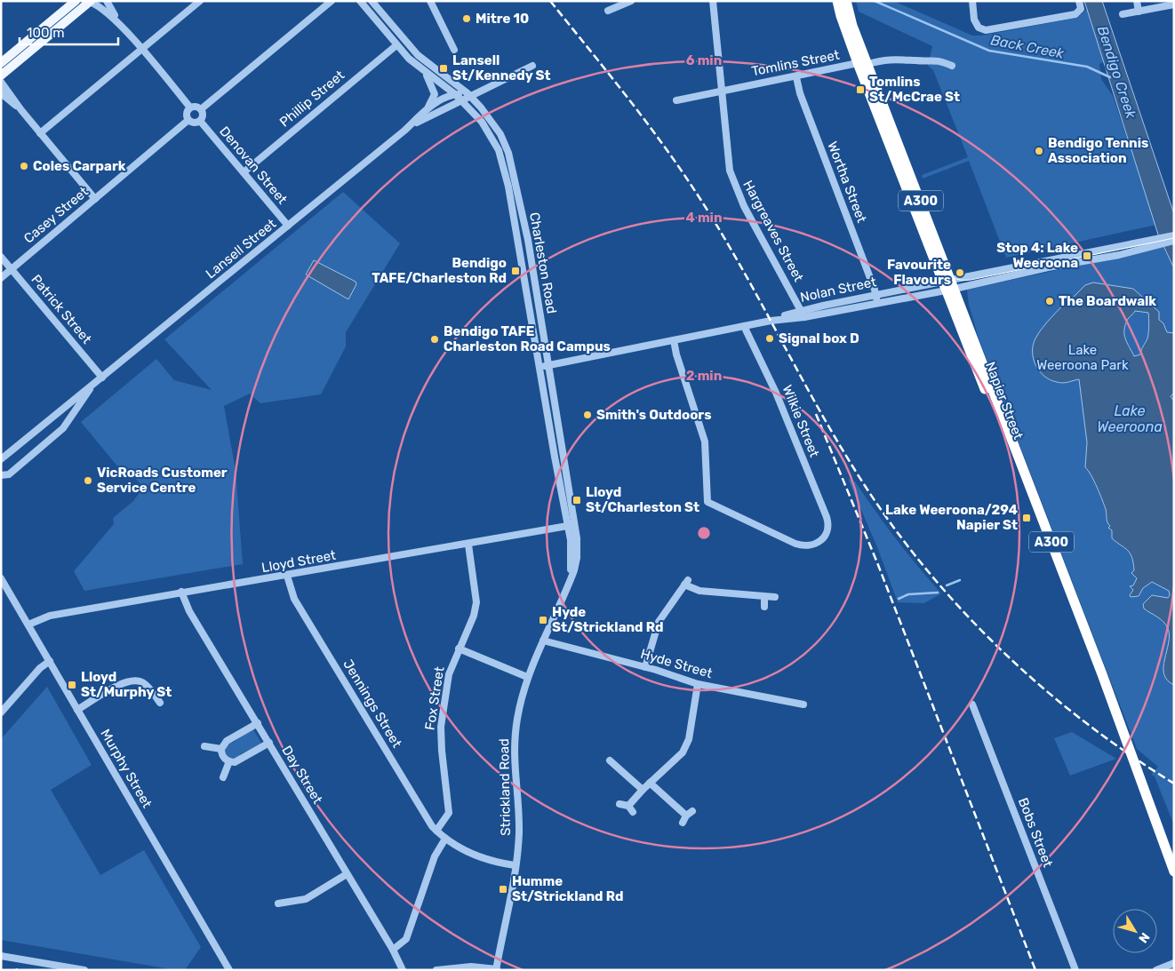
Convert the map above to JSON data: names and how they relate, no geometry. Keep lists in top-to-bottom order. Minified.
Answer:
{"streets":{"highway":["A300","Napier Street"],"street":["Tomlins Street","Phillip Street","Denovan Street","Wortha Street","Casey Street","Hargreaves Street","Lansell Street","Charleston Road","Nolan Street","Patrick Street","Wilkie Street","Lloyd Street","Hyde Street","Fox Street","Jennings Street","Murphy Street","Day Street","Strickland Road","Bobs Street"]},"crossings":[["Tomlins Street","Wortha Street"],["Tomlins Street","A300"],["Tomlins Street","Hargreaves Street"],["Tomlins Street","Napier Street"],["Phillip Street","Denovan Street"],["Denovan Street","Casey Street"],["Denovan Street","Lansell Street"],["Wortha Street","Nolan Street"],["A300","Napier Street"],["Casey Street","Patrick Street"],["Hargreaves Street","Nolan Street"],["Lansell Street","Charleston Road"],["Lansell Street","Patrick Street"],["Charleston Road","Nolan Street"],["Charleston Road","Lloyd Street"],["Charleston Road","Strickland Road"],["Nolan Street","Napier Street"],["Nolan Street","Wilkie Street"],["Lloyd Street","Fox Street"],["Lloyd Street","Jennings Street"],["Lloyd Street","Murphy Street"],["Lloyd Street","Day Street"],["Lloyd Street","Strickland Road"],["Hyde Street","Strickland Road"],["Fox Street","Jennings Street"],["Jennings Street","Strickland Road"]],"water":["Back Creek","Bendigo Creek","Lake Weeroona"],"parks":["Lake Weeroona Park"],"places":{"other":["Mitre 10","Bendigo Tennis Association","Coles Carpark","Favourite Flavours","The Boardwalk","Signal box D","Bendigo TAFE Charleston Road Campus","Smith's Outdoors","VicRoads Customer Service Centre"],"transit":["Lansell St/Kennedy St","Tomlins St/McCrae St","Stop 4: Lake Weeroona","Bendigo TAFE/Charleston Rd","Lloyd St/Charleston St","Lake Weeroona/294 Napier St","Hyde St/Strickland Rd","Lloyd St/Murphy St","Humme St/Strickland Rd"]},"scale_bar":"100 m","north":"bottom right","rings":["6 min","4 min","2 min"]}
